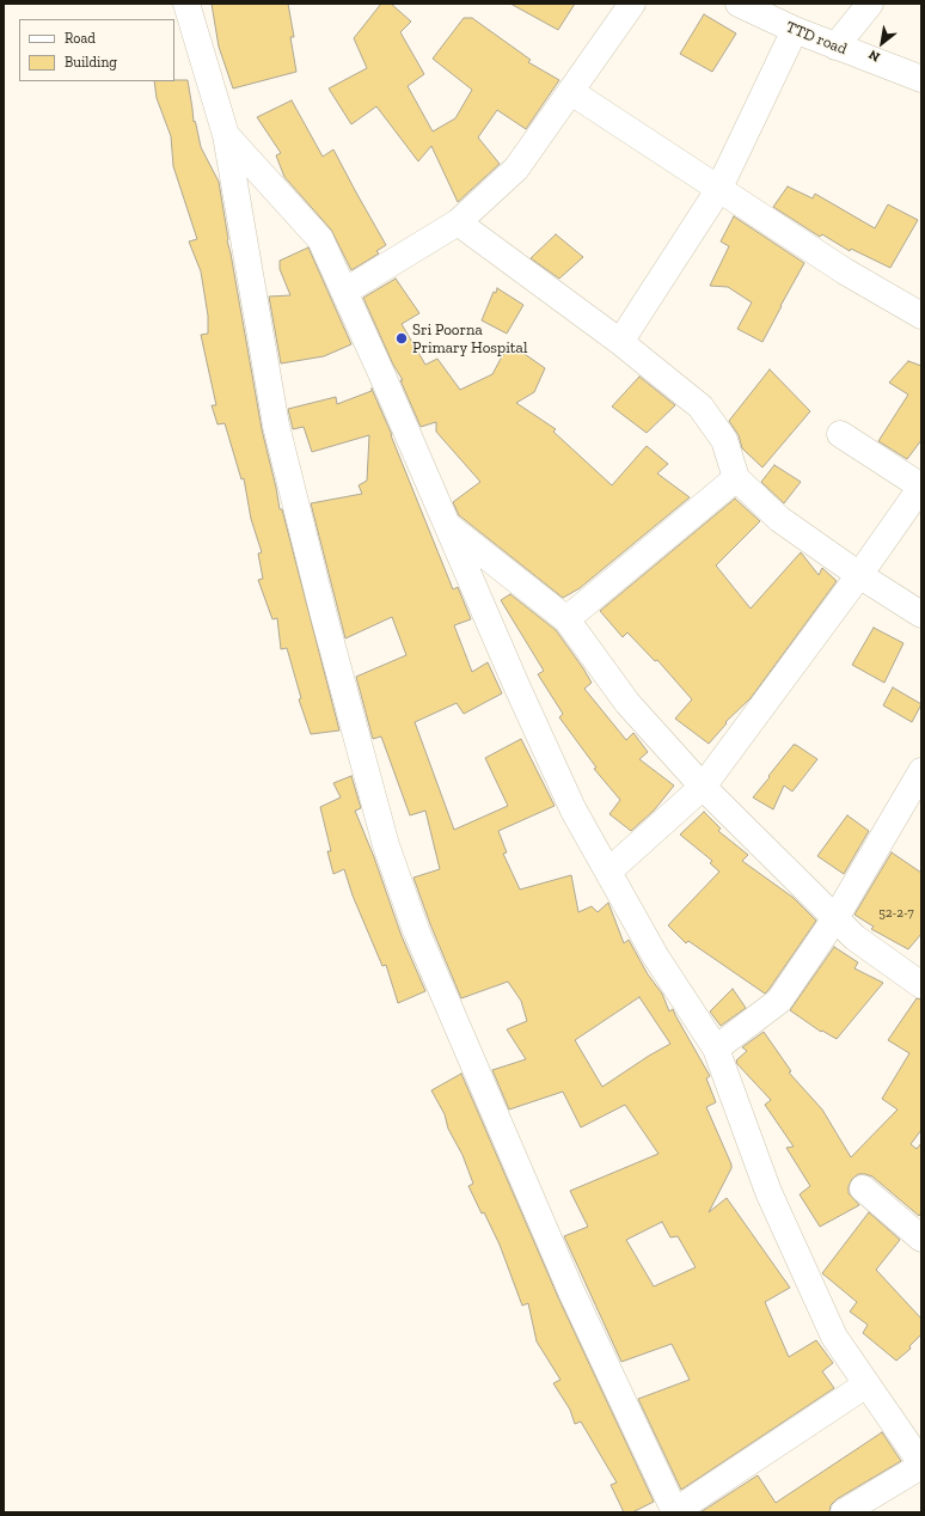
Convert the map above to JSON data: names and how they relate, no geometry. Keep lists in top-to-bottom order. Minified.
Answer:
{"streets":{"street":["TTD road"]},"places":["Sri Poorna Primary Hospital"],"house_numbers":["52-2-7"],"legend":["Road","Building"],"north":"bottom left"}
